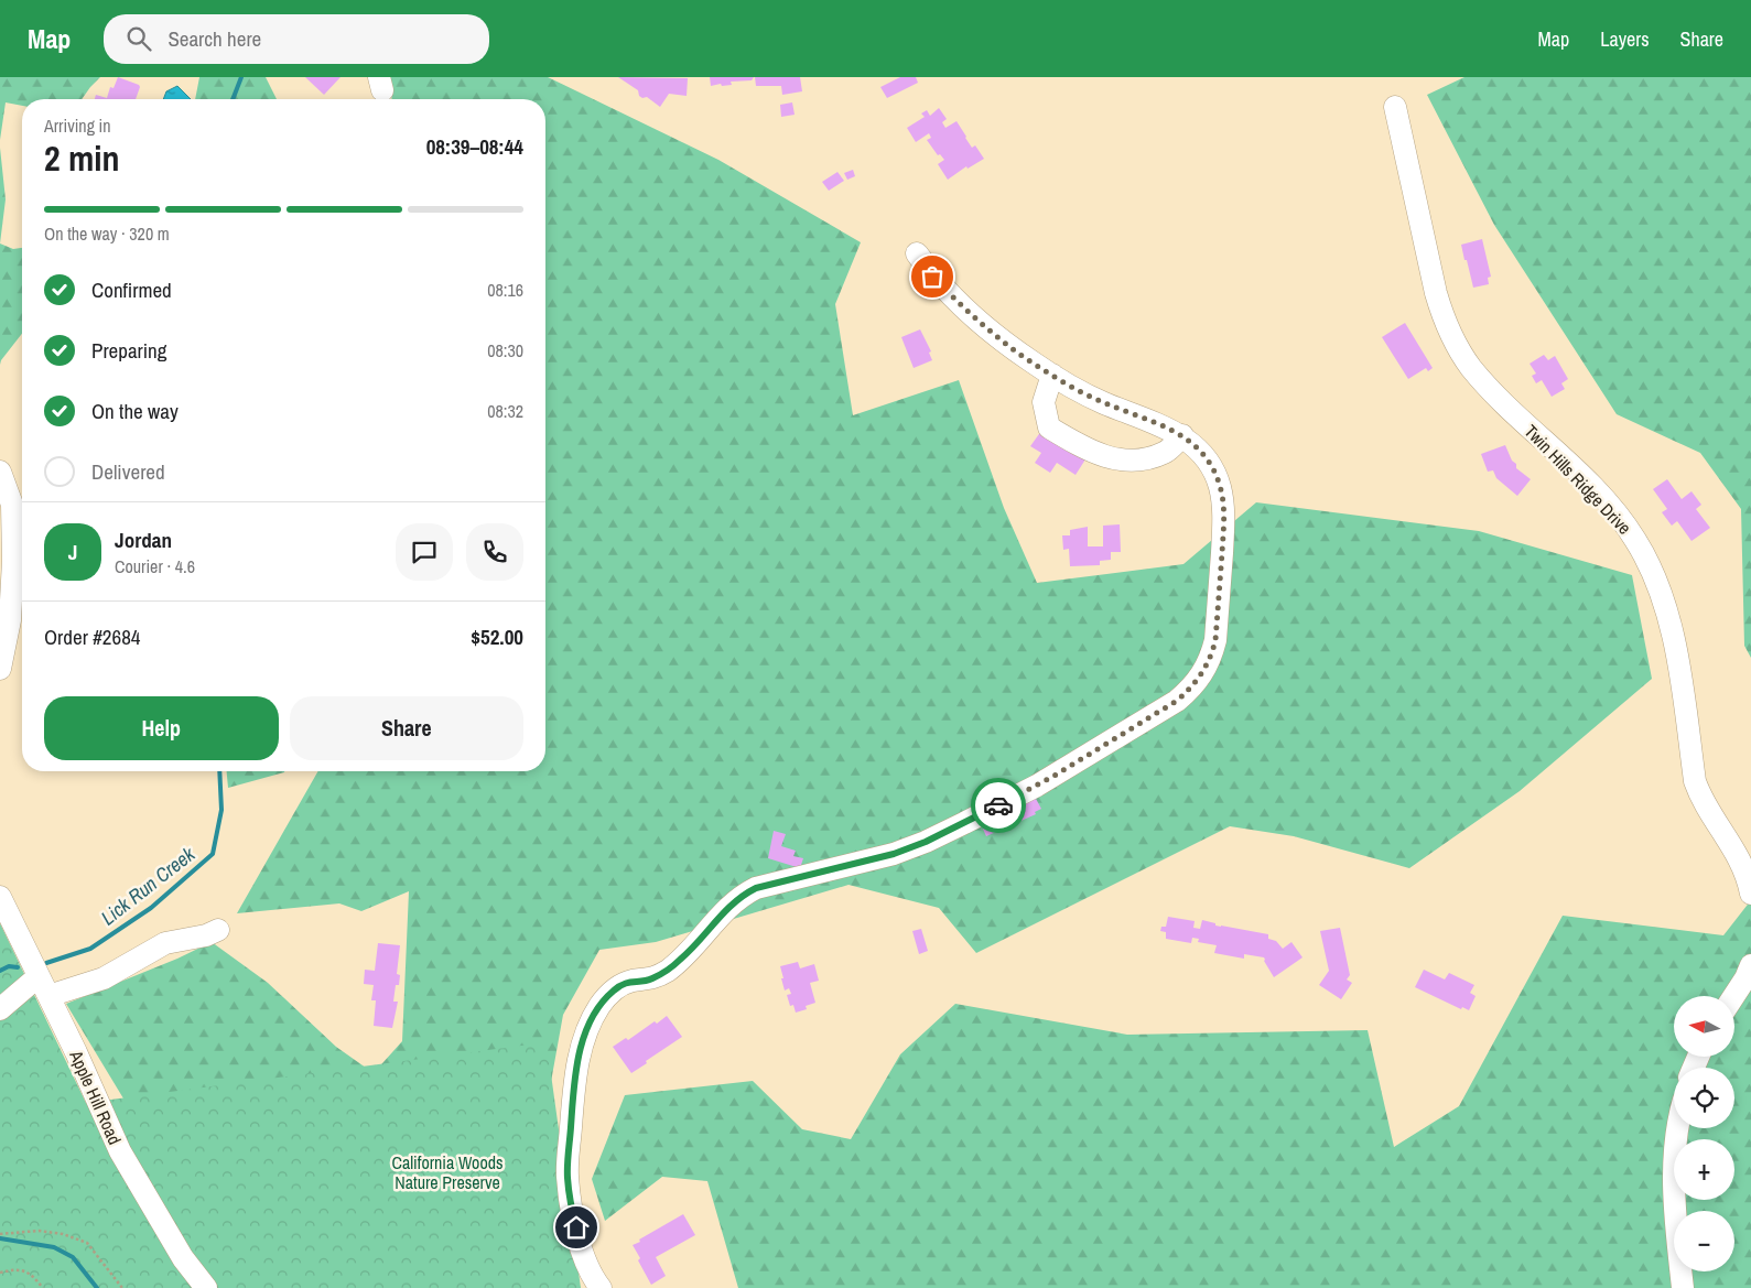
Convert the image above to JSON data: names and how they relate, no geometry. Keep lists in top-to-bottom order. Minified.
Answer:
{"streets":{"street":["Twin Hills Ridge Drive","Apple Hill Road"]},"water":["Lick Run Creek"],"parks":["California Woods Nature Preserve"],"north":"left","page":{"header":"Map","search":"Search here","nav":["Map","Layers","Share"],"heading":["2 min","Arriving in","08:39–08:44"],"panel":["Jordan","Courier · 4.6","Order #2684","$52.00"],"bar":"On the way · 320 m","list":[["Confirmed","08:16"],["Preparing","08:30"],["On the way","08:32"],"Delivered"],"round":"J","buttons":["Help","Share"],"map_buttons":["+","−"]}}
